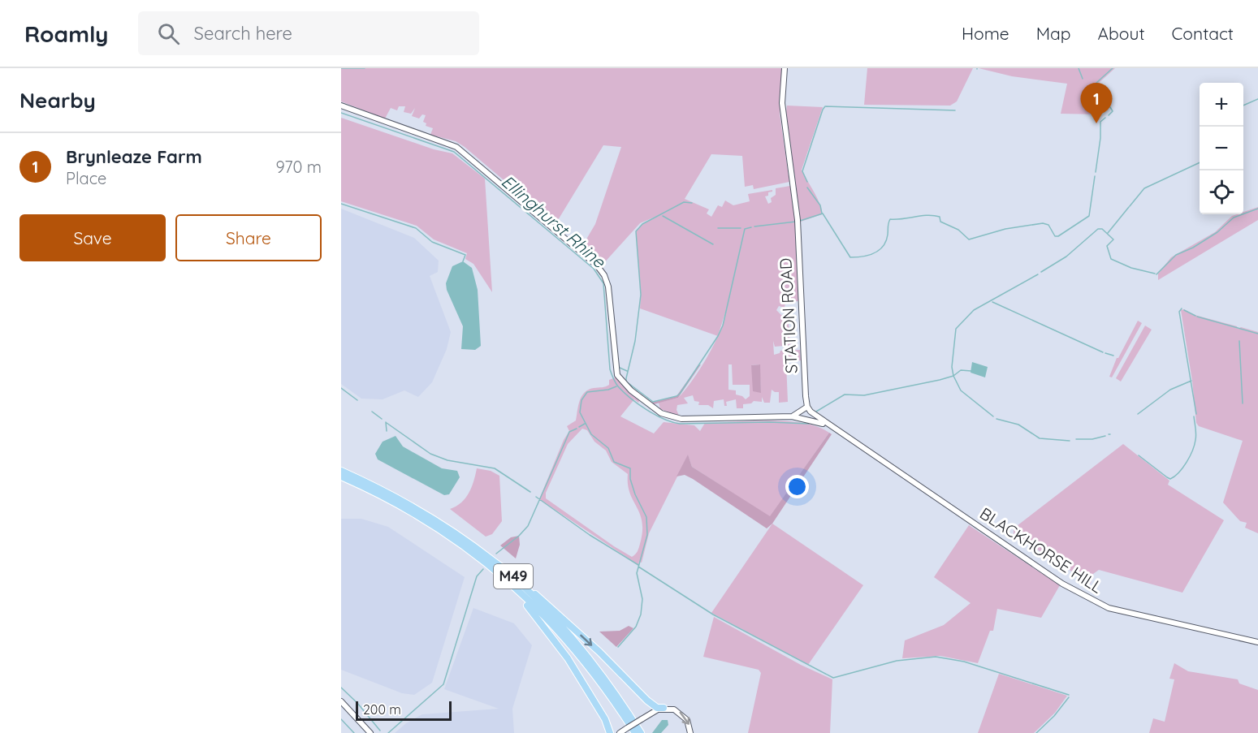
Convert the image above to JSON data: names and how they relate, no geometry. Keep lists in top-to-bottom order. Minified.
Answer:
{"streets":{"highway":["M49"],"main road":["STATION ROAD","BLACKHORSE HILL"]},"water":["Ellinghurst Rhine"],"scale_bar":"200 m","page":{"header":"Roamly","search":"Search here","nav":["Home","Map","About","Contact"],"heading":"Nearby","map_buttons":["+","−"],"pins":"1","list":[{"mark":"1","name":"Brynleaze Farm","note":"Place","value":"970 m"}],"buttons":["Save","Share"],"scale":"200 m"}}
